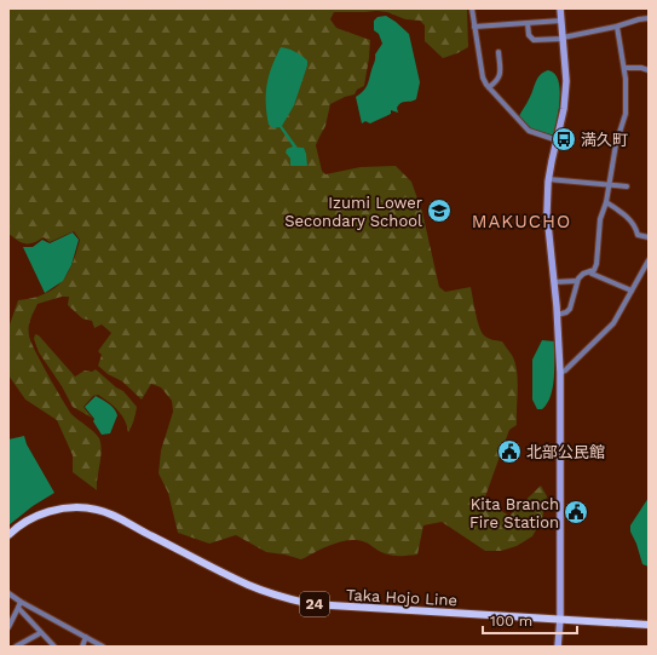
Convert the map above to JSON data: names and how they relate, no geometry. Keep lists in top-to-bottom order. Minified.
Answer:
{"streets":{"main road":["Taka Hojo Line","24"]},"districts":["MAKUCHO"],"places":{"bus stop":["満久町"],"school or university":["Izumi Lower Secondary School"],"public building":["北部公民館","Kita Branch Fire Station"]},"scale_bar":"100 m"}
